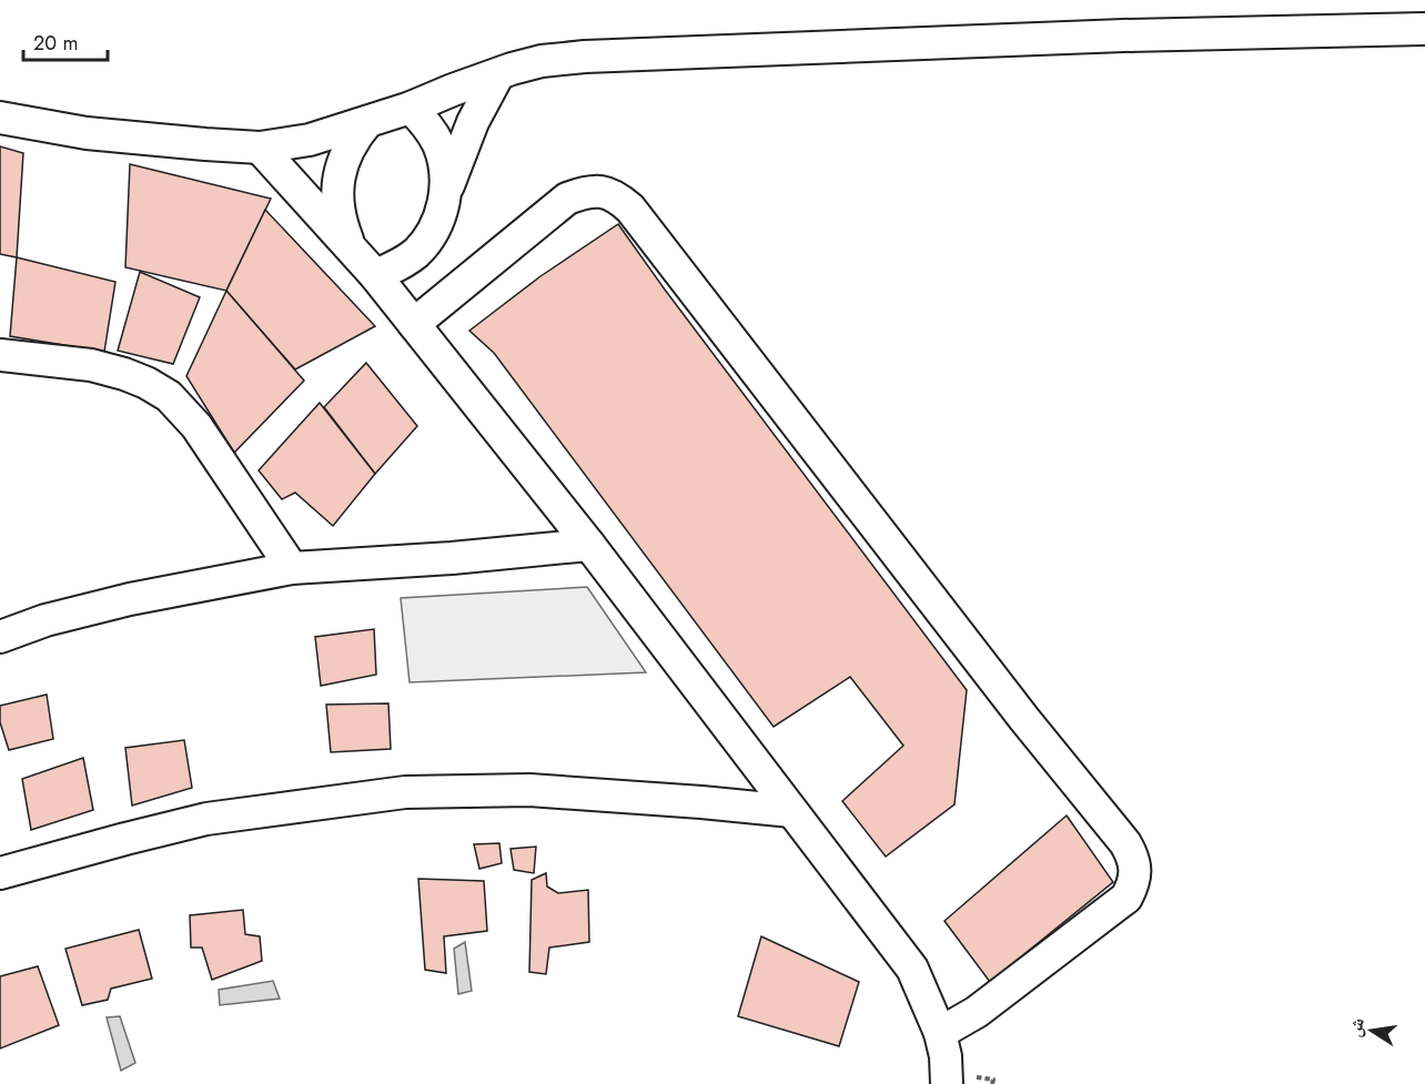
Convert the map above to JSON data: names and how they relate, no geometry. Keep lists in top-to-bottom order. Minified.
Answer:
{"scale_bar":"20 m","north":"left"}
